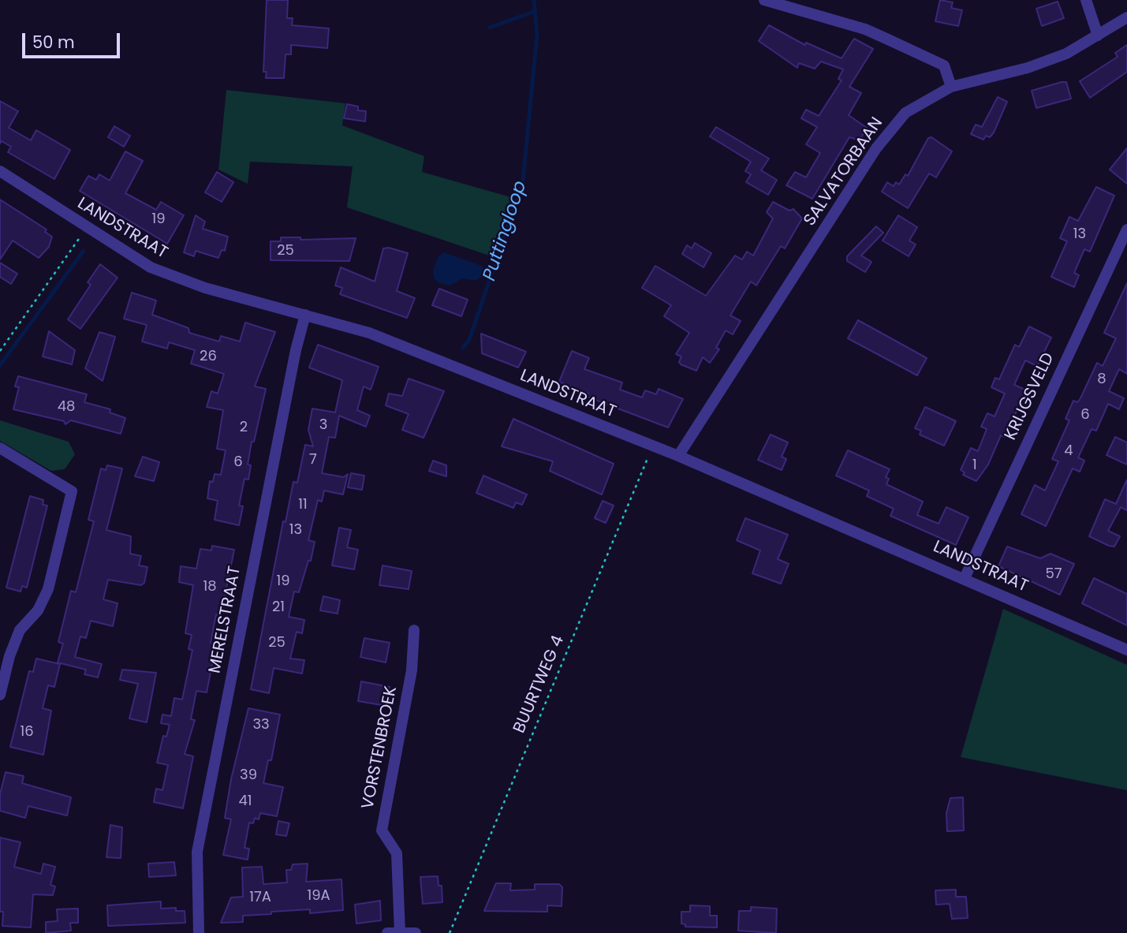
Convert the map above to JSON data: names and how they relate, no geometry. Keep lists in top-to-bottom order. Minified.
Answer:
{"streets":{"street":["SALVATORBAAN","LANDSTRAAT","KRIJGSVELD","MERELSTRAAT","VORSTENBROEK"],"path":["BUURTWEG 4"]},"crossings":[["SALVATORBAAN","LANDSTRAAT"],["LANDSTRAAT","KRIJGSVELD"],["LANDSTRAAT","MERELSTRAAT"],["LANDSTRAAT","BUURTWEG 4"]],"water":["Puttingloop"],"house_numbers":["19","13","25","26","8","48","6","3","2","4","7","6","1","11","13","57","19","18","21","25","33","16","39","41","19A","17A"],"scale_bar":"50 m"}
